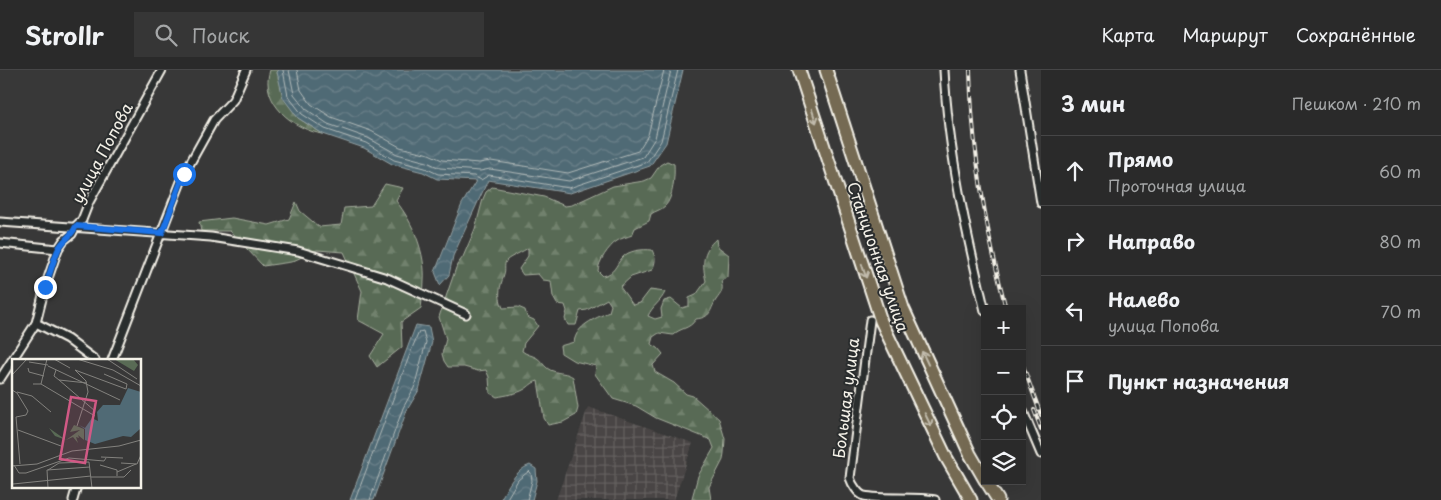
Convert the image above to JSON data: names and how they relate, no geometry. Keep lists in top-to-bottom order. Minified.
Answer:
{"streets":{"main road":["Станционная улица"],"street":["улица Попова","Большая улица"]},"page":{"header":"Strollr","search":"Поиск","nav":["Карта","Маршрут","Сохранённые"],"heading":["3 мин","Пешком · 210 m"],"list":[["Прямо","Проточная улица","60 m"],["Направо","80 m"],["Налево","улица Попова","70 m"],"Пункт назначения"],"map_buttons":["+","−"]}}
